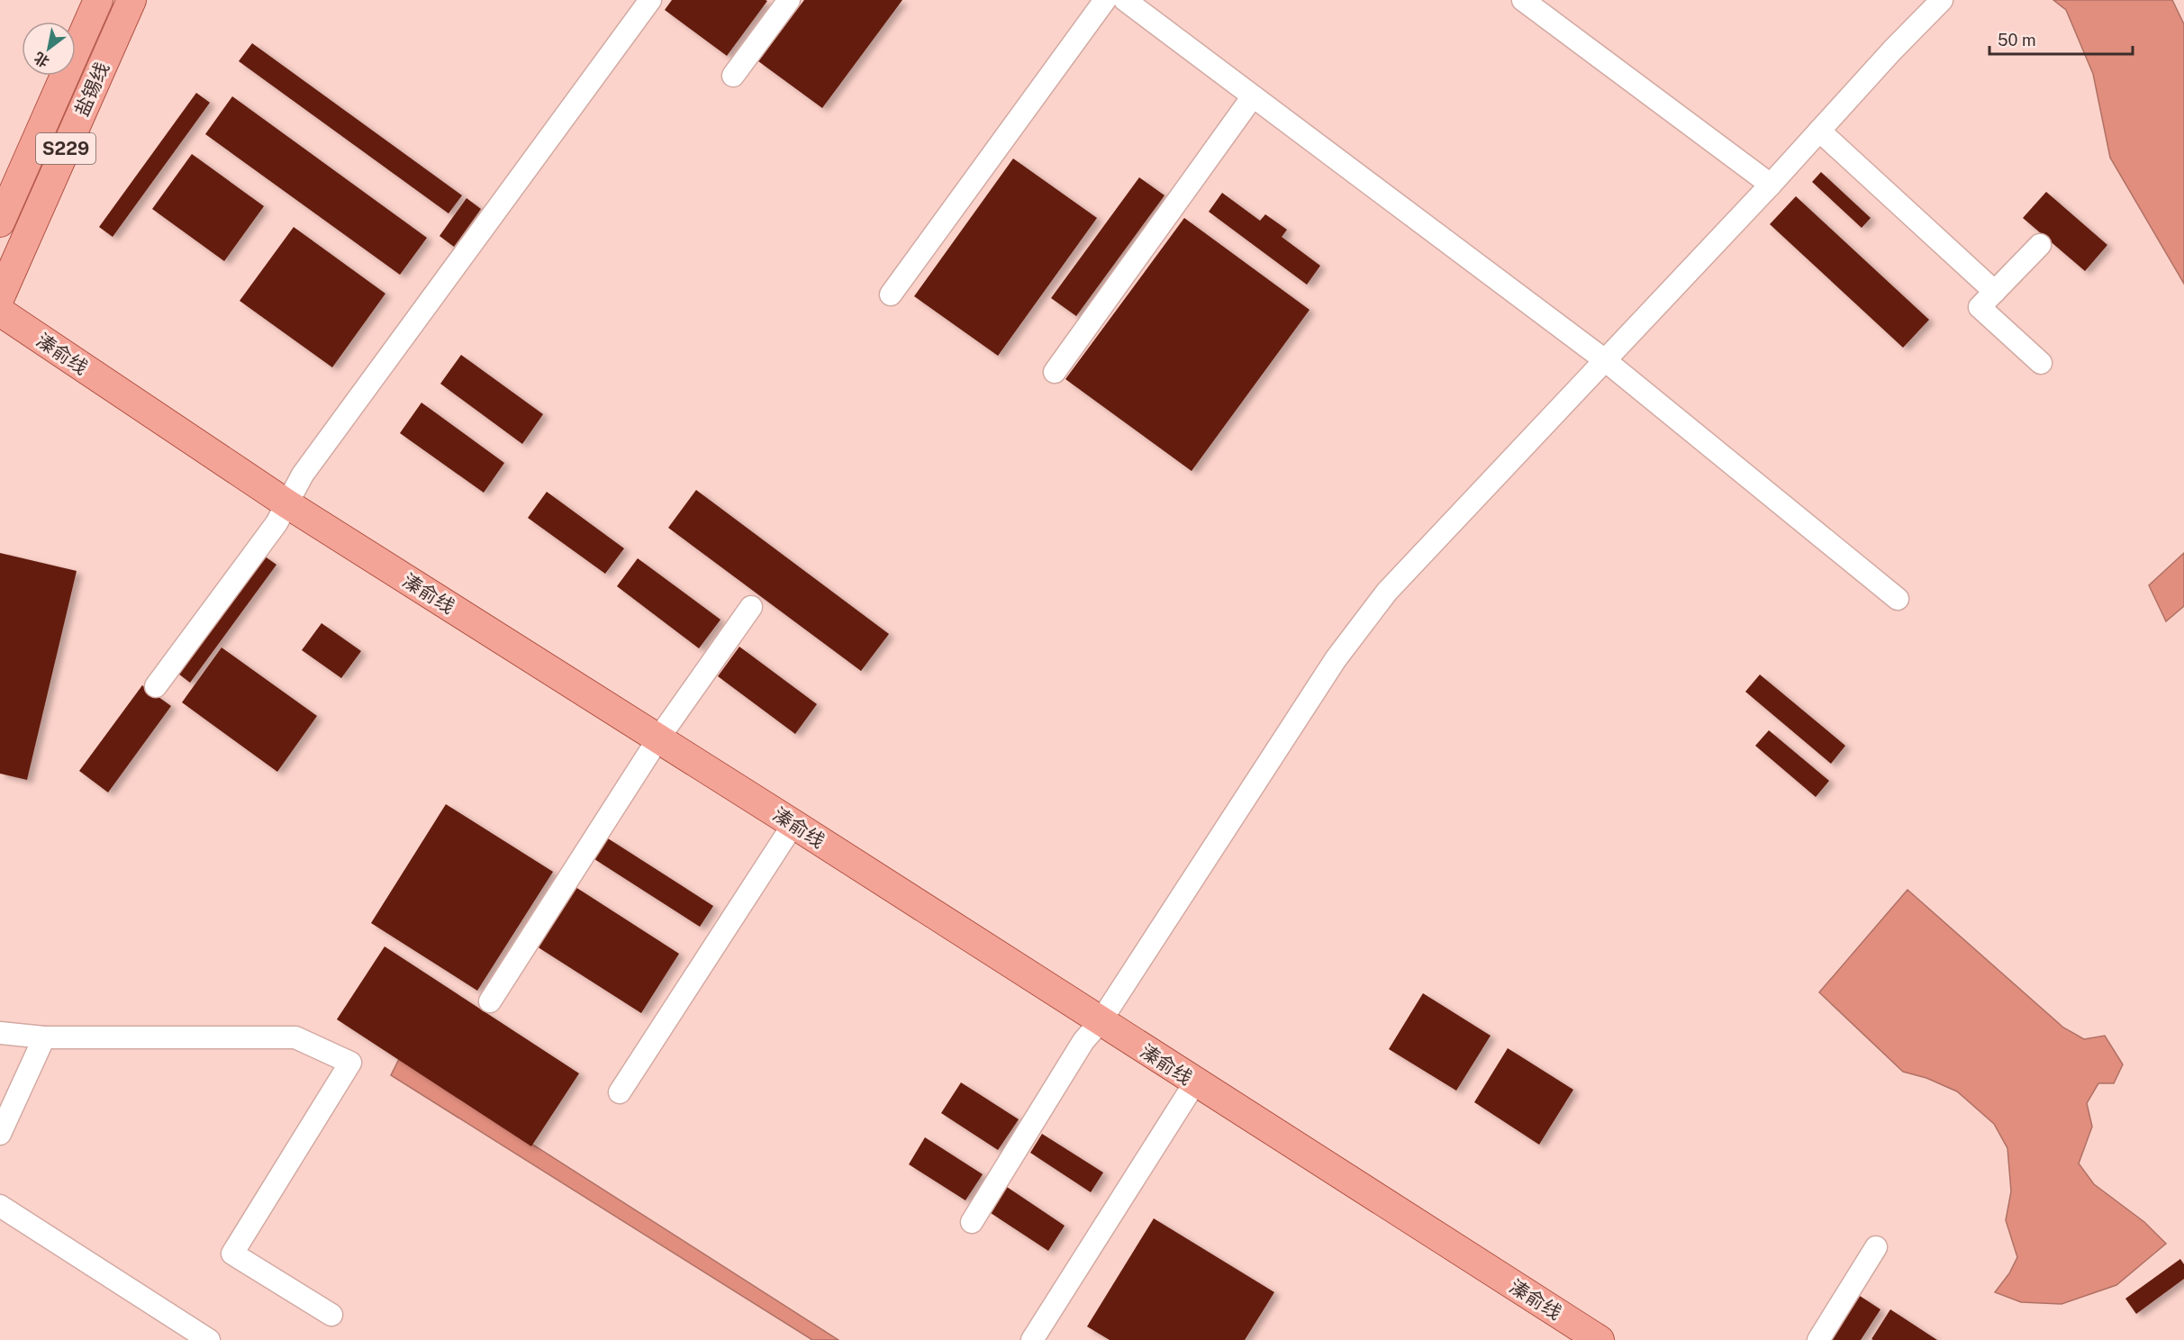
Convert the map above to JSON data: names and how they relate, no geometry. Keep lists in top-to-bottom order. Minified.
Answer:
{"streets":{"main road":["盐锡线","S229","溱俞线"]},"scale_bar":"50 m","north":"bottom left"}
